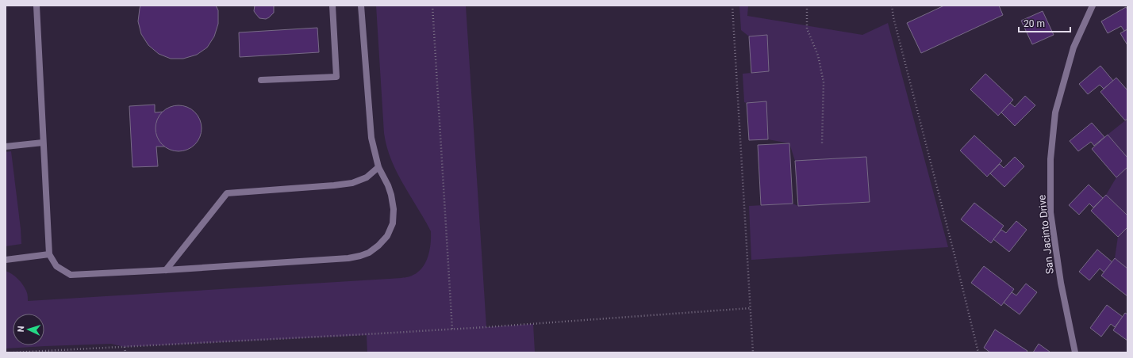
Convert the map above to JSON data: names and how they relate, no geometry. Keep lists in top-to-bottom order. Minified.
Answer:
{"streets":{"street":["San Jacinto Drive"]},"scale_bar":"20 m","north":"left"}
